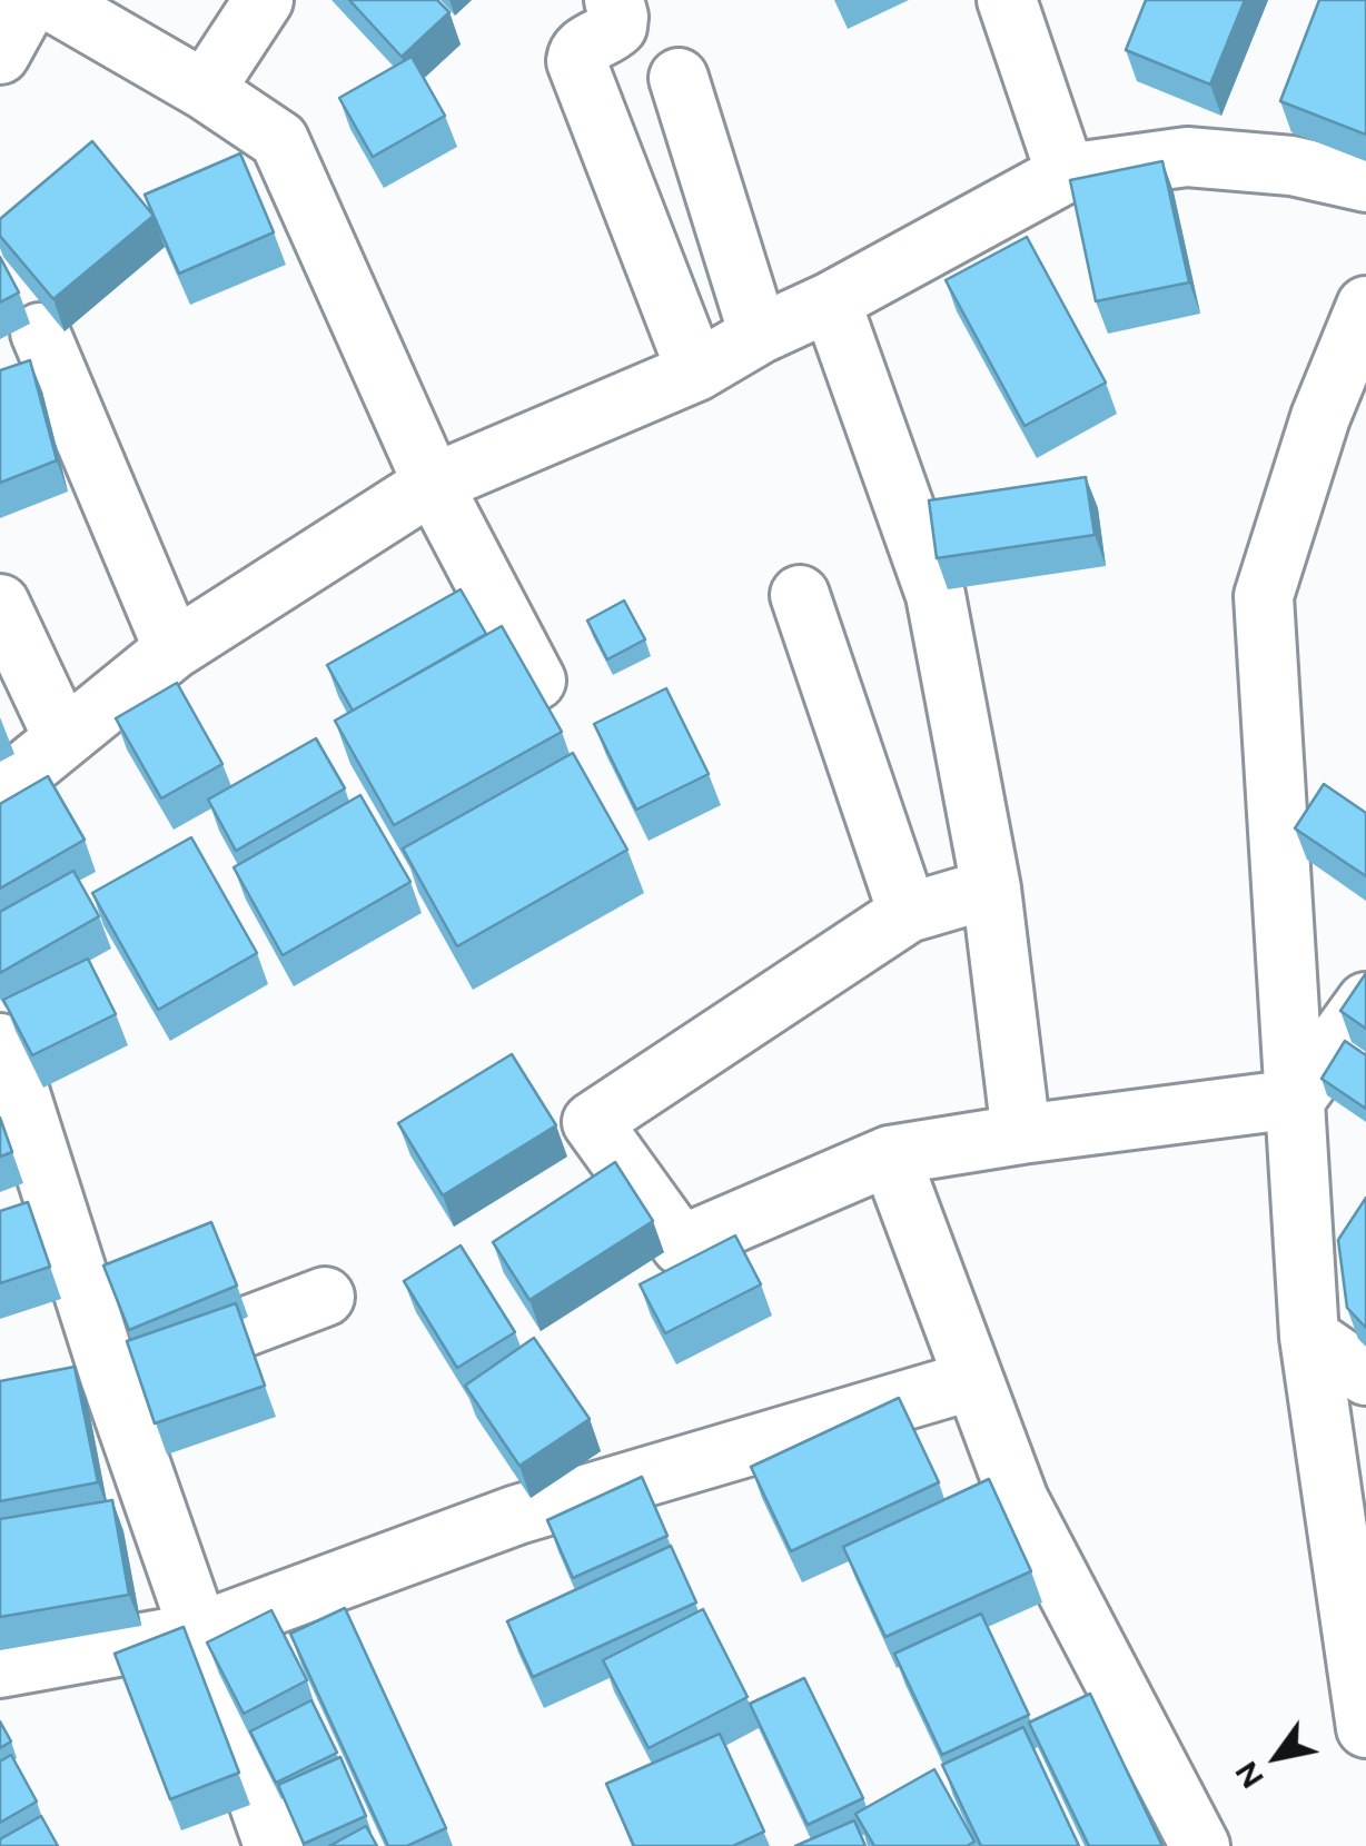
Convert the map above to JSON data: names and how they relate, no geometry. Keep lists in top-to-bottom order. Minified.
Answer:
{"north":"bottom left"}
